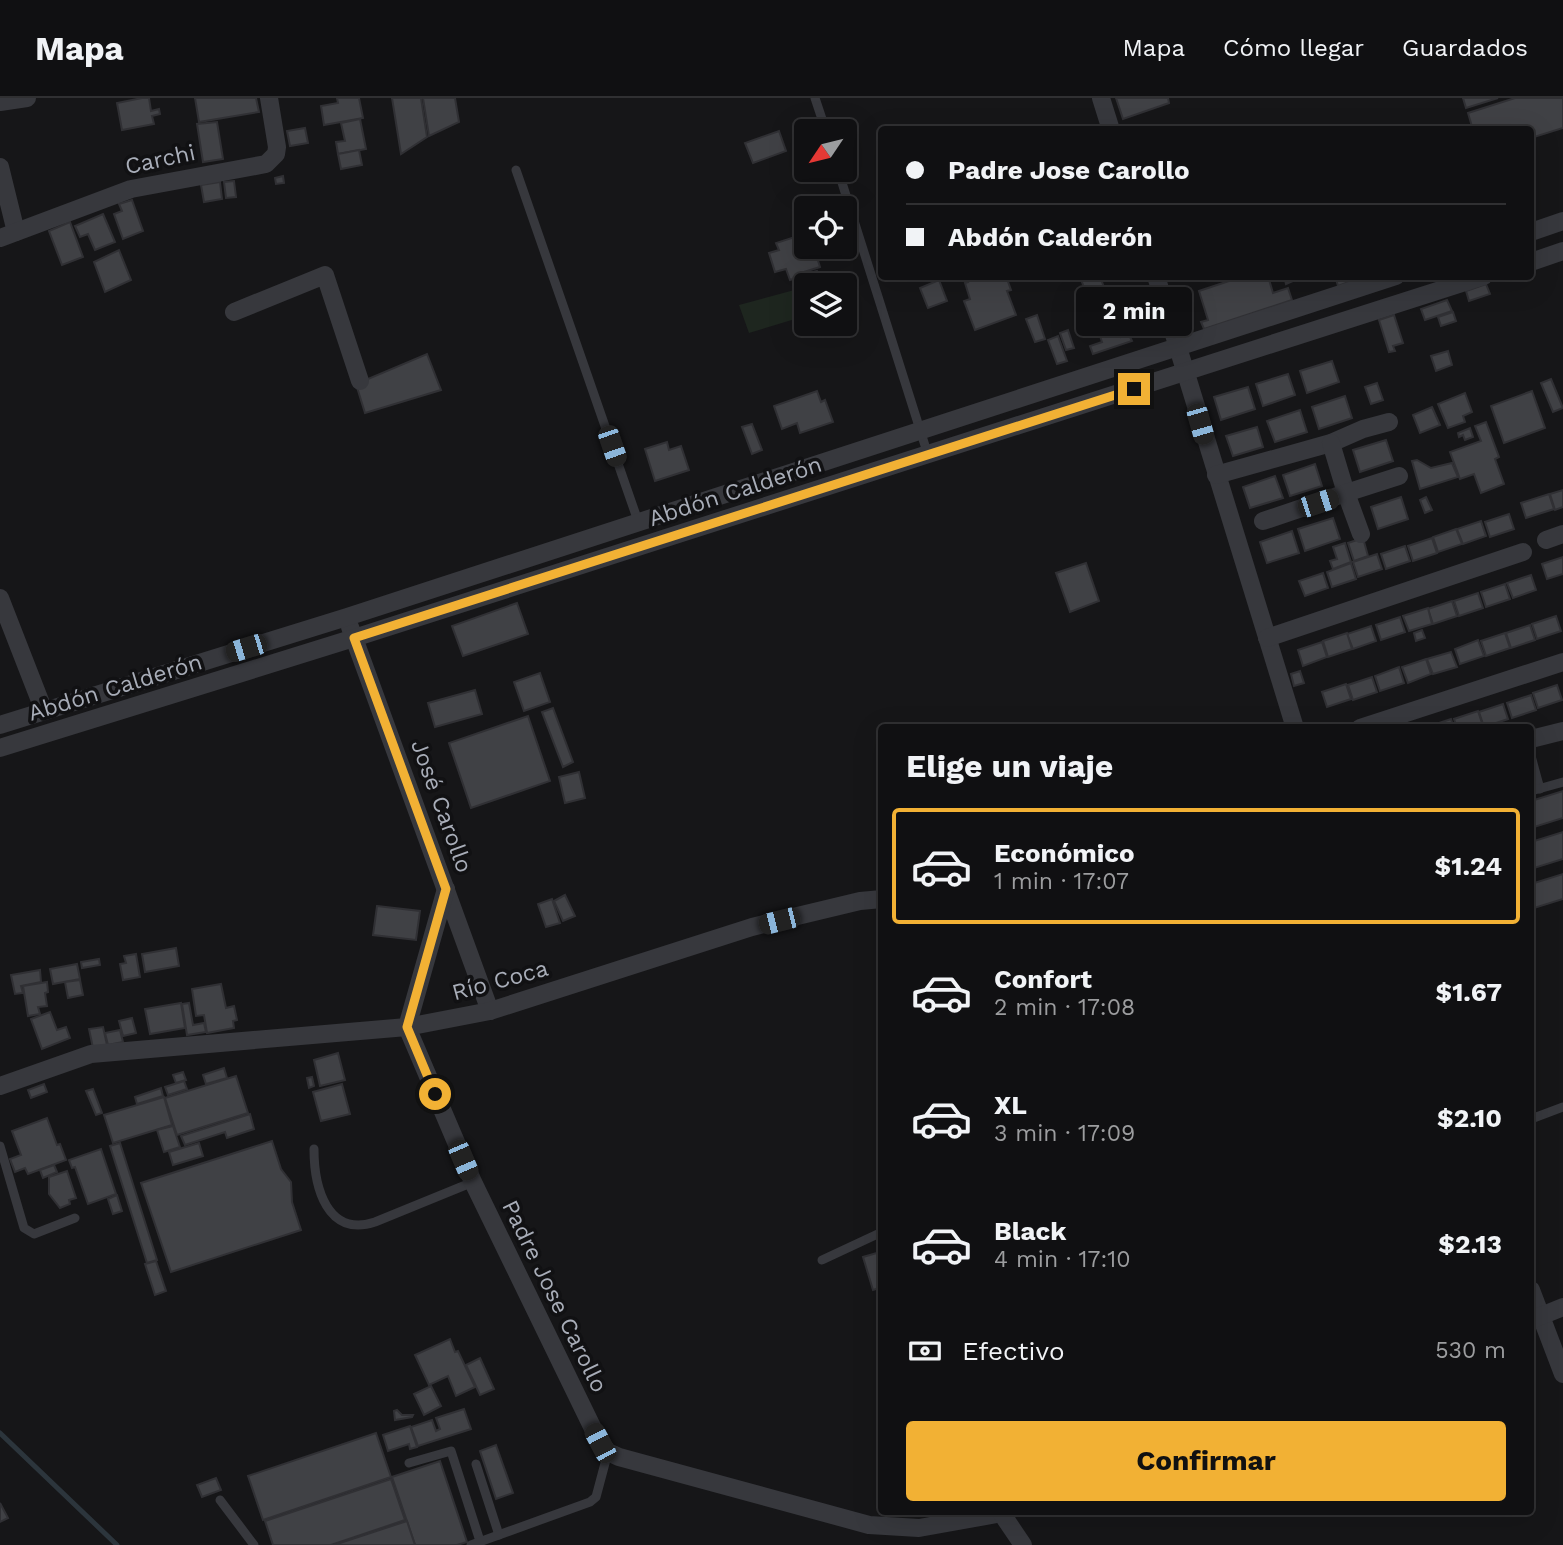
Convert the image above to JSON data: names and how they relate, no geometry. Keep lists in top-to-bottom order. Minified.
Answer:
{"streets":{"street":["Carchi","Abdón Calderón","José Carollo","Río Coca","Padre Jose Carollo"]},"crossings":[["Abdón Calderón","José Carollo"],["José Carollo","Río Coca"],["Río Coca","Padre Jose Carollo"]],"north":"bottom left","page":{"header":"Mapa","nav":["Mapa","Cómo llegar","Guardados"],"banner":["Padre Jose Carollo","Abdón Calderón"],"bubble":"2 min","heading":"Elige un viaje","list":[{"name":"Económico","note":"1 min · 17:07","value":"$1.24"},{"name":"Confort","note":"2 min · 17:08","value":"$1.67"},{"name":"XL","note":"3 min · 17:09","value":"$2.10"},{"name":"Black","note":"4 min · 17:10","value":"$2.13"}],"pay":["Efectivo","530 m"],"buttons":"Confirmar"}}
